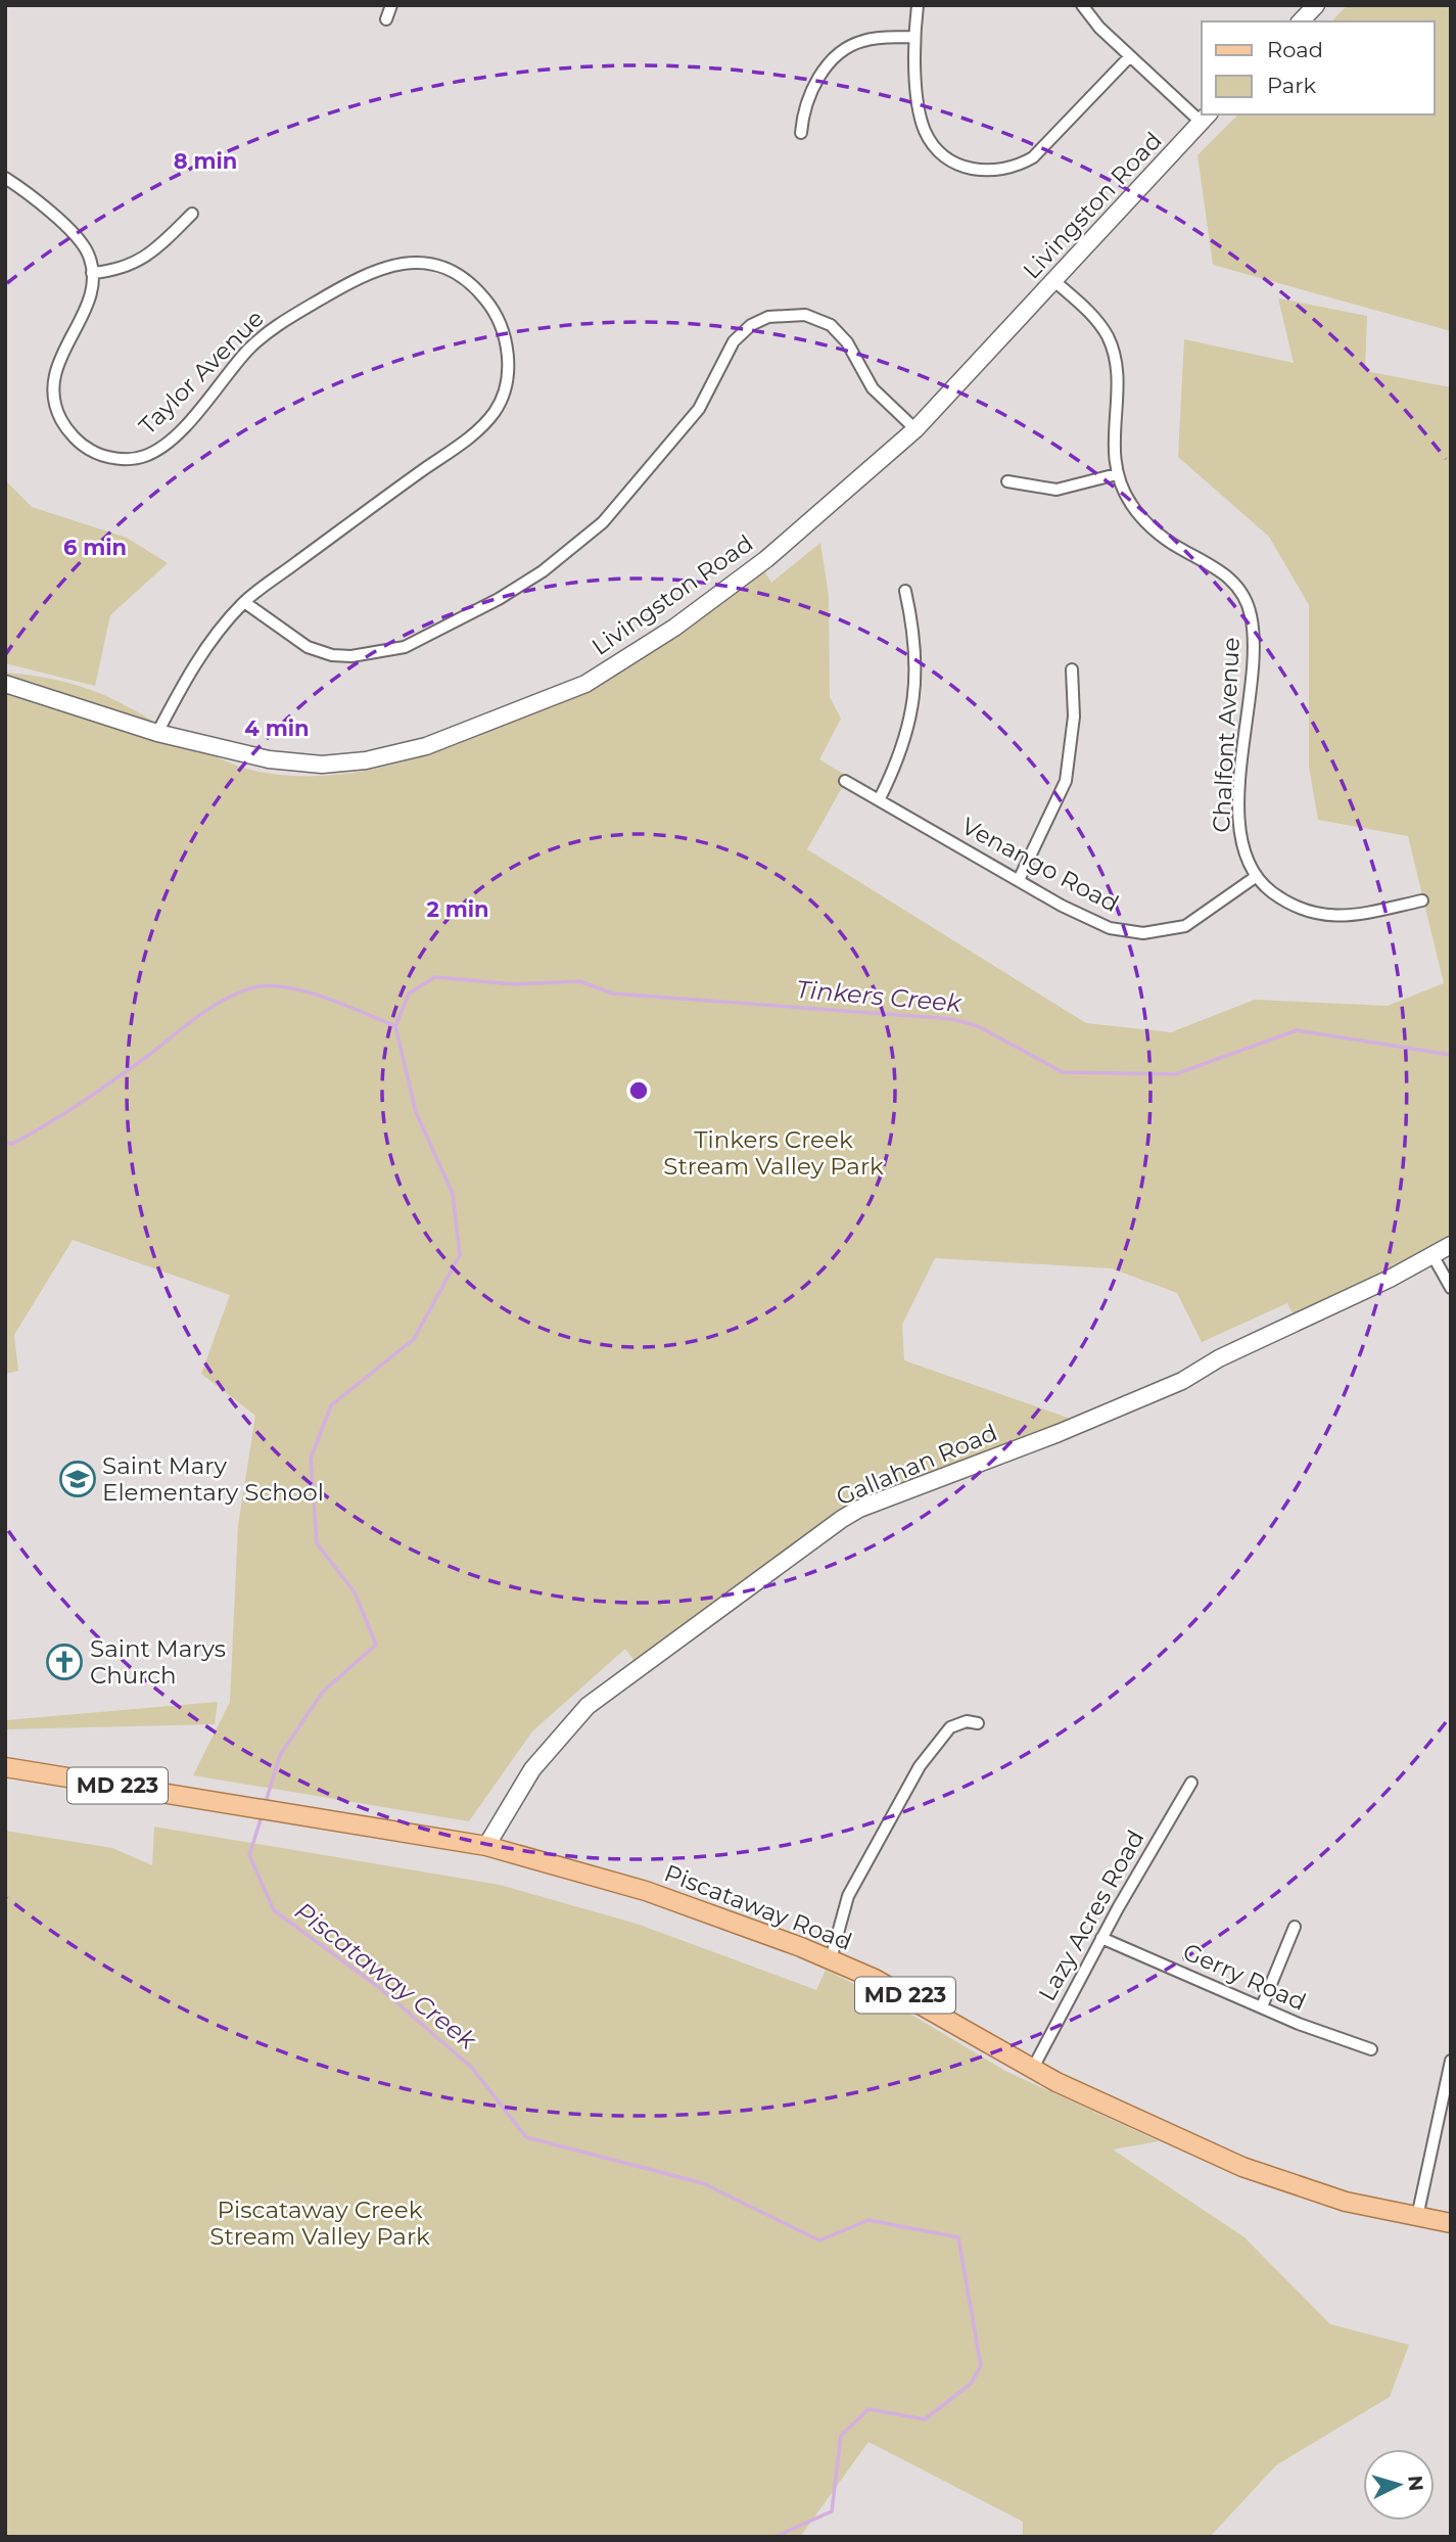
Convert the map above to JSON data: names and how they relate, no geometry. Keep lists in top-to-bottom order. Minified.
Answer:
{"streets":{"main road":["Livingston Road","Gallahan Road","MD 223","Piscataway Road"],"street":["Taylor Avenue","Chalfont Avenue","Venango Road","Lazy Acres Road","Gerry Road"]},"crossings":[["Livingston Road","Taylor Avenue"],["Livingston Road","Chalfont Avenue"],["Chalfont Avenue","Venango Road"],["Gallahan Road","Piscataway Road"],["Piscataway Road","Lazy Acres Road"],["Lazy Acres Road","Gerry Road"]],"water":["Tinkers Creek","Piscataway Creek"],"parks":["Tinkers Creek Stream Valley Park","Piscataway Creek Stream Valley Park"],"places":{"school or university":["Saint Mary Elementary School"],"church":["Saint Marys Church"]},"legend":["Road","Park"],"north":"right","rings":["8 min","6 min","4 min","2 min"]}
